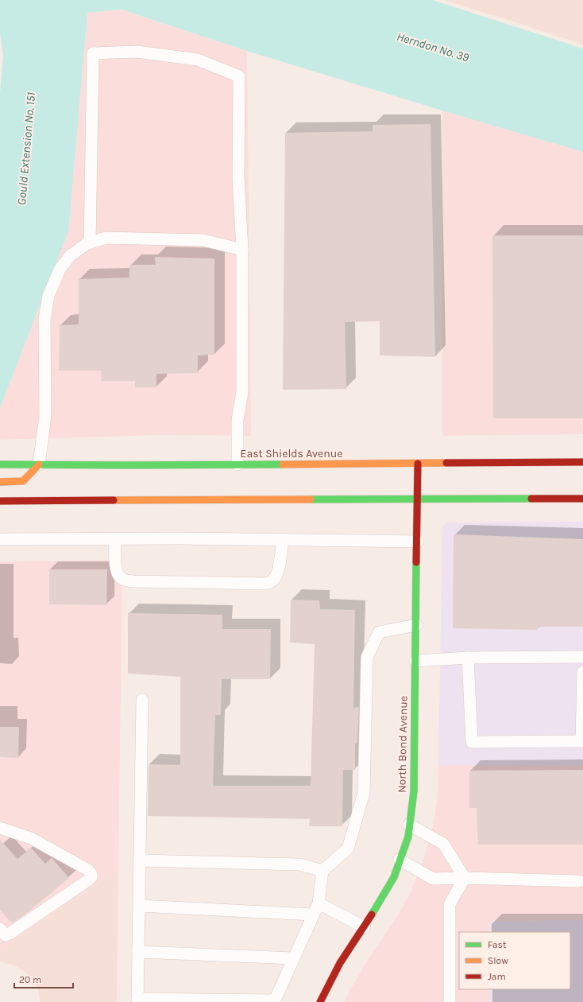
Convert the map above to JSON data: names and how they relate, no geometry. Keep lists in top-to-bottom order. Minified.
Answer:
{"streets":{"main road":["East Shields Avenue","North Bond Avenue"]},"crossings":[["East Shields Avenue","North Bond Avenue"]],"water":["Herndon No. 39","Gould Extension No. 151"],"legend":["Fast","Slow","Jam"],"scale_bar":"20 m"}
